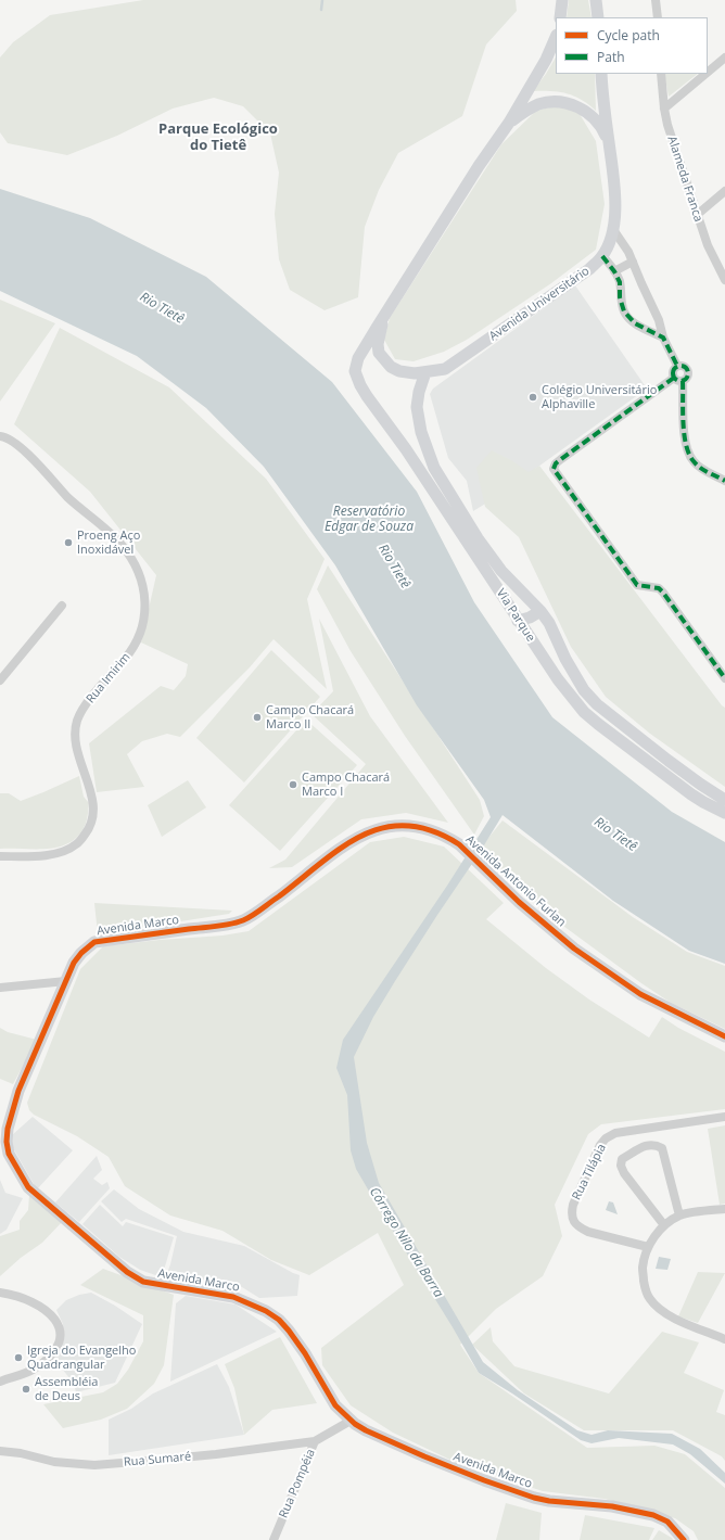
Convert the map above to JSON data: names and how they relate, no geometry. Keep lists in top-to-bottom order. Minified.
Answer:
{"streets":{"main road":["Avenida Universitário","Via Parque","Avenida Antonio Furlan","Avenida Marco"],"street":["Alameda Franca","Rua Imirim","Rua Tilápia","Rua Sumaré","Rua Pompéia"]},"crossings":[["Avenida Universitário","Via Parque"],["Avenida Antonio Furlan","Avenida Marco"],["Avenida Marco","Rua Pompéia"],["Rua Sumaré","Rua Pompéia"]],"districts":["Parque Ecológico do Tietê"],"water":["Rio Tietê","Reservatório Edgar de Souza","Córrego Nilo da Barra"],"places":["Colégio Universitário Alphaville","Proeng Aço Inoxidável","Campo Chacará Marco II","Campo Chacará Marco I","Igreja do Evangelho Quadrangular","Assembléia de Deus"],"legend":["Cycle path","Path"]}
